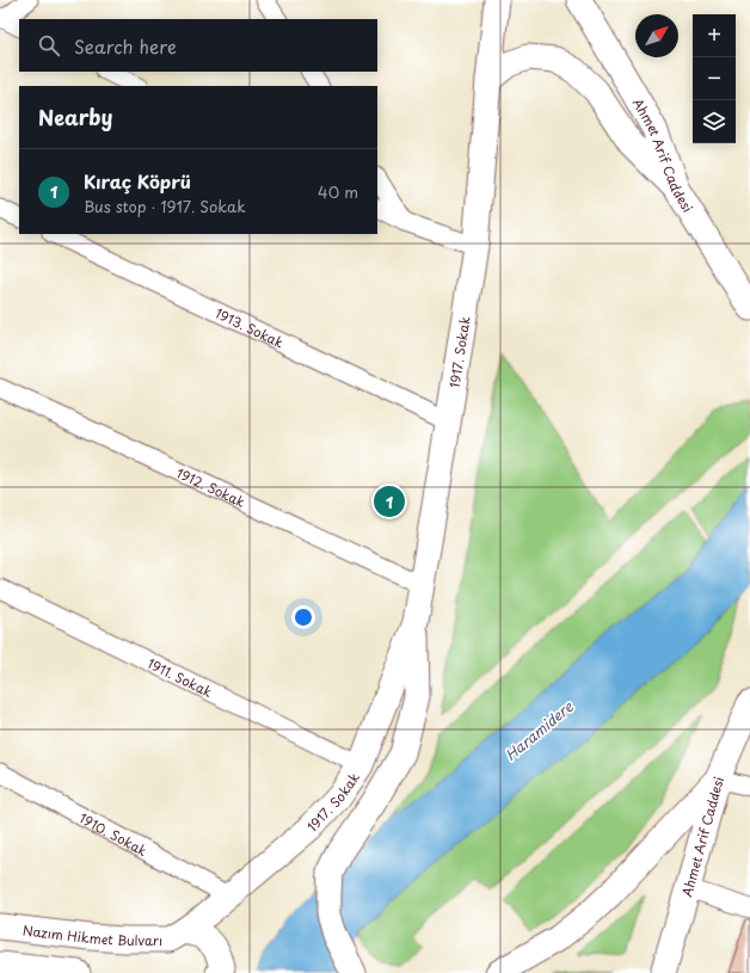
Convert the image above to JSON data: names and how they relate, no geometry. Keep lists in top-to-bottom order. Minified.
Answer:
{"streets":{"main road":["Ahmet Arif Caddesi","1917. Sokak","Nazım Hikmet Bulvarı"],"street":["1913. Sokak","1912. Sokak","1911. Sokak","1910. Sokak"]},"crossings":[["1913. Sokak","1917. Sokak"],["1917. Sokak","1912. Sokak"],["1917. Sokak","1911. Sokak"],["1917. Sokak","1910. Sokak"],["1917. Sokak","Nazım Hikmet Bulvarı"]],"water":["Haramidere"],"north":"top right","page":{"map_buttons":["+","−"],"search":"Search here","heading":"Nearby","list":[{"mark":"1","name":"Kıraç Köprü","note":"Bus stop · 1917. Sokak","value":"40 m"}],"pins":"1"}}
